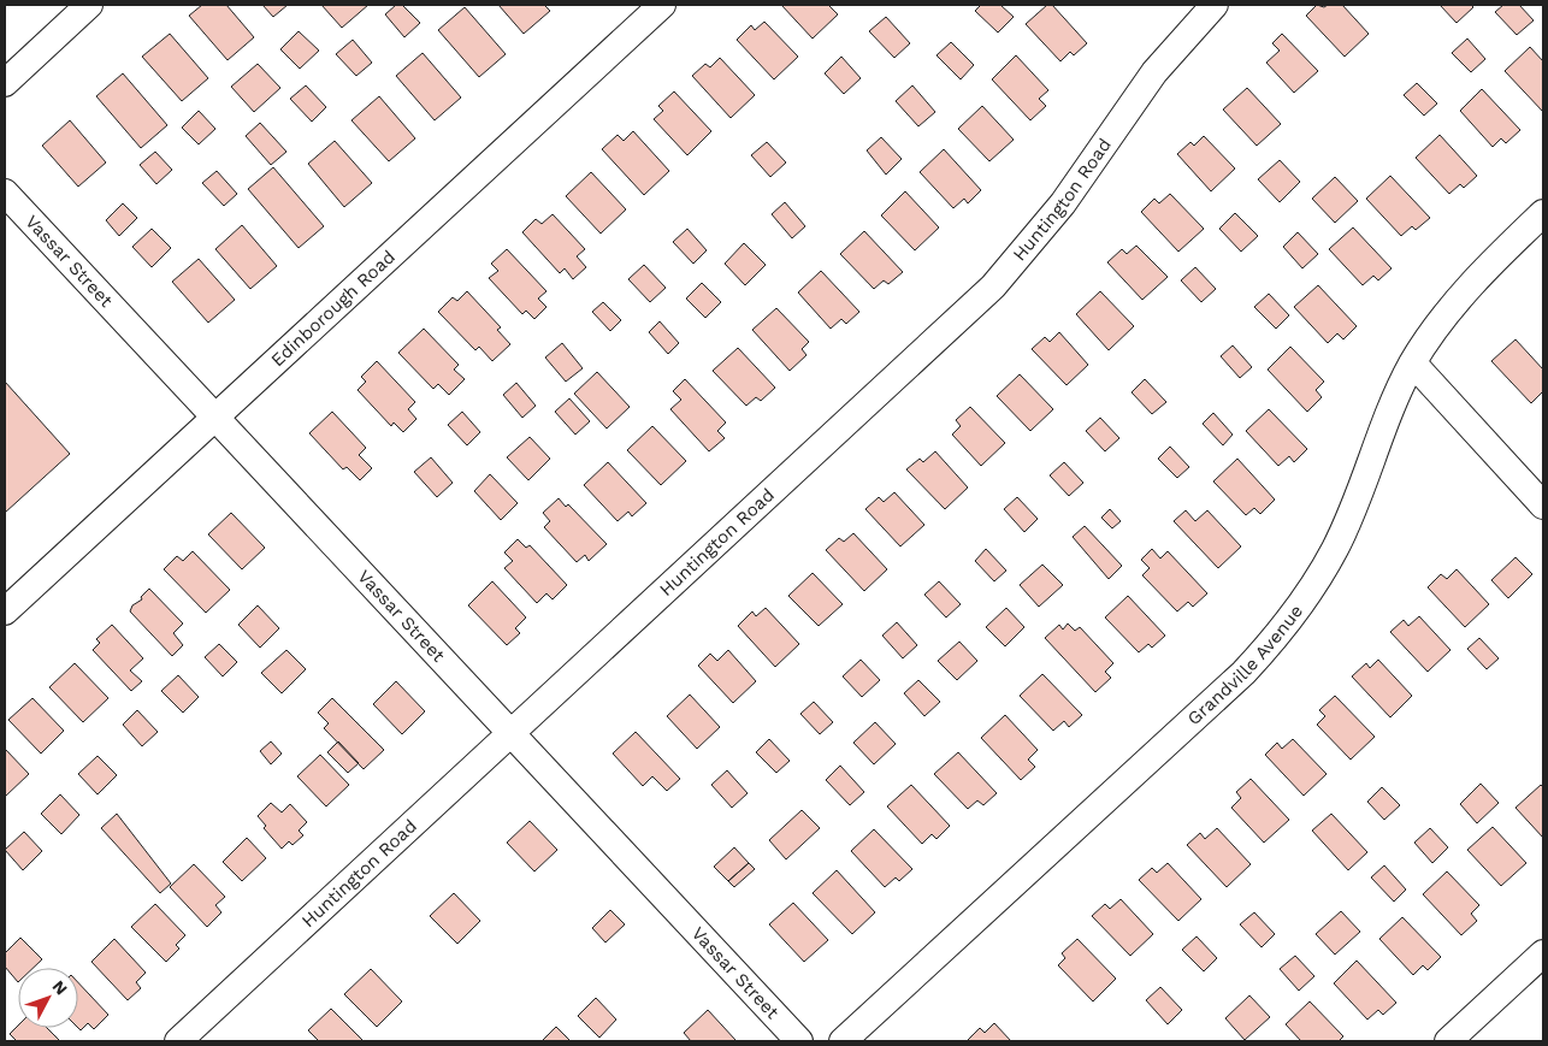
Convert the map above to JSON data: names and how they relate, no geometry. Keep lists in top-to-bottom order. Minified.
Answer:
{"streets":{"street":["Huntington Road","Vassar Street","Edinborough Road","Grandville Avenue"]},"crossings":[["Huntington Road","Vassar Street"],["Vassar Street","Edinborough Road"]],"north":"top right"}
